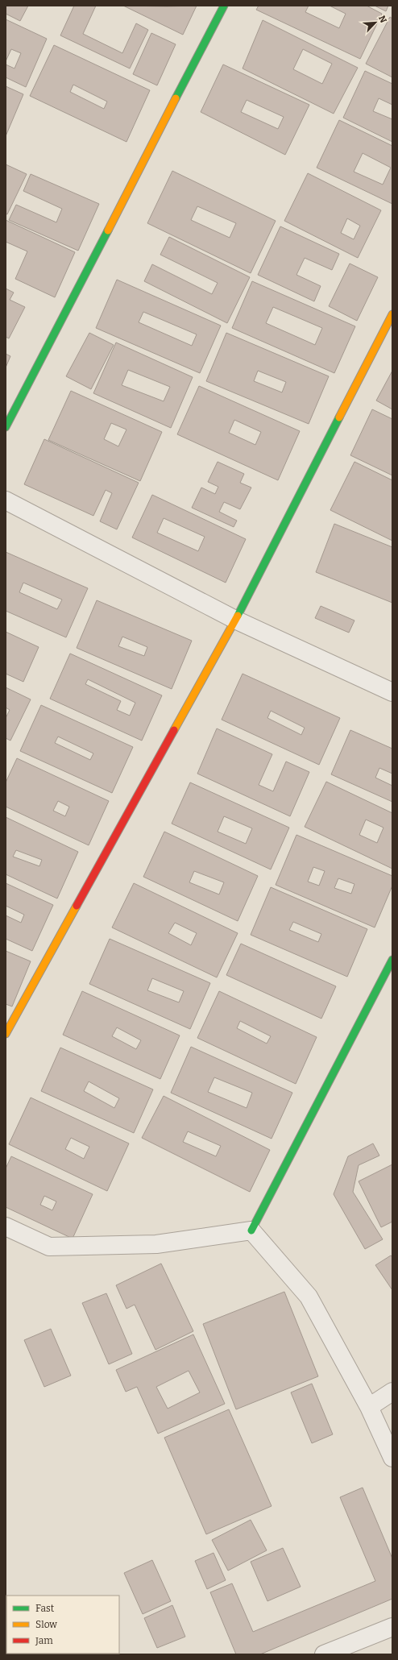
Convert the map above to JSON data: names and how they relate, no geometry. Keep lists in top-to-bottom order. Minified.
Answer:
{"legend":["Fast","Slow","Jam"],"north":"top right"}
